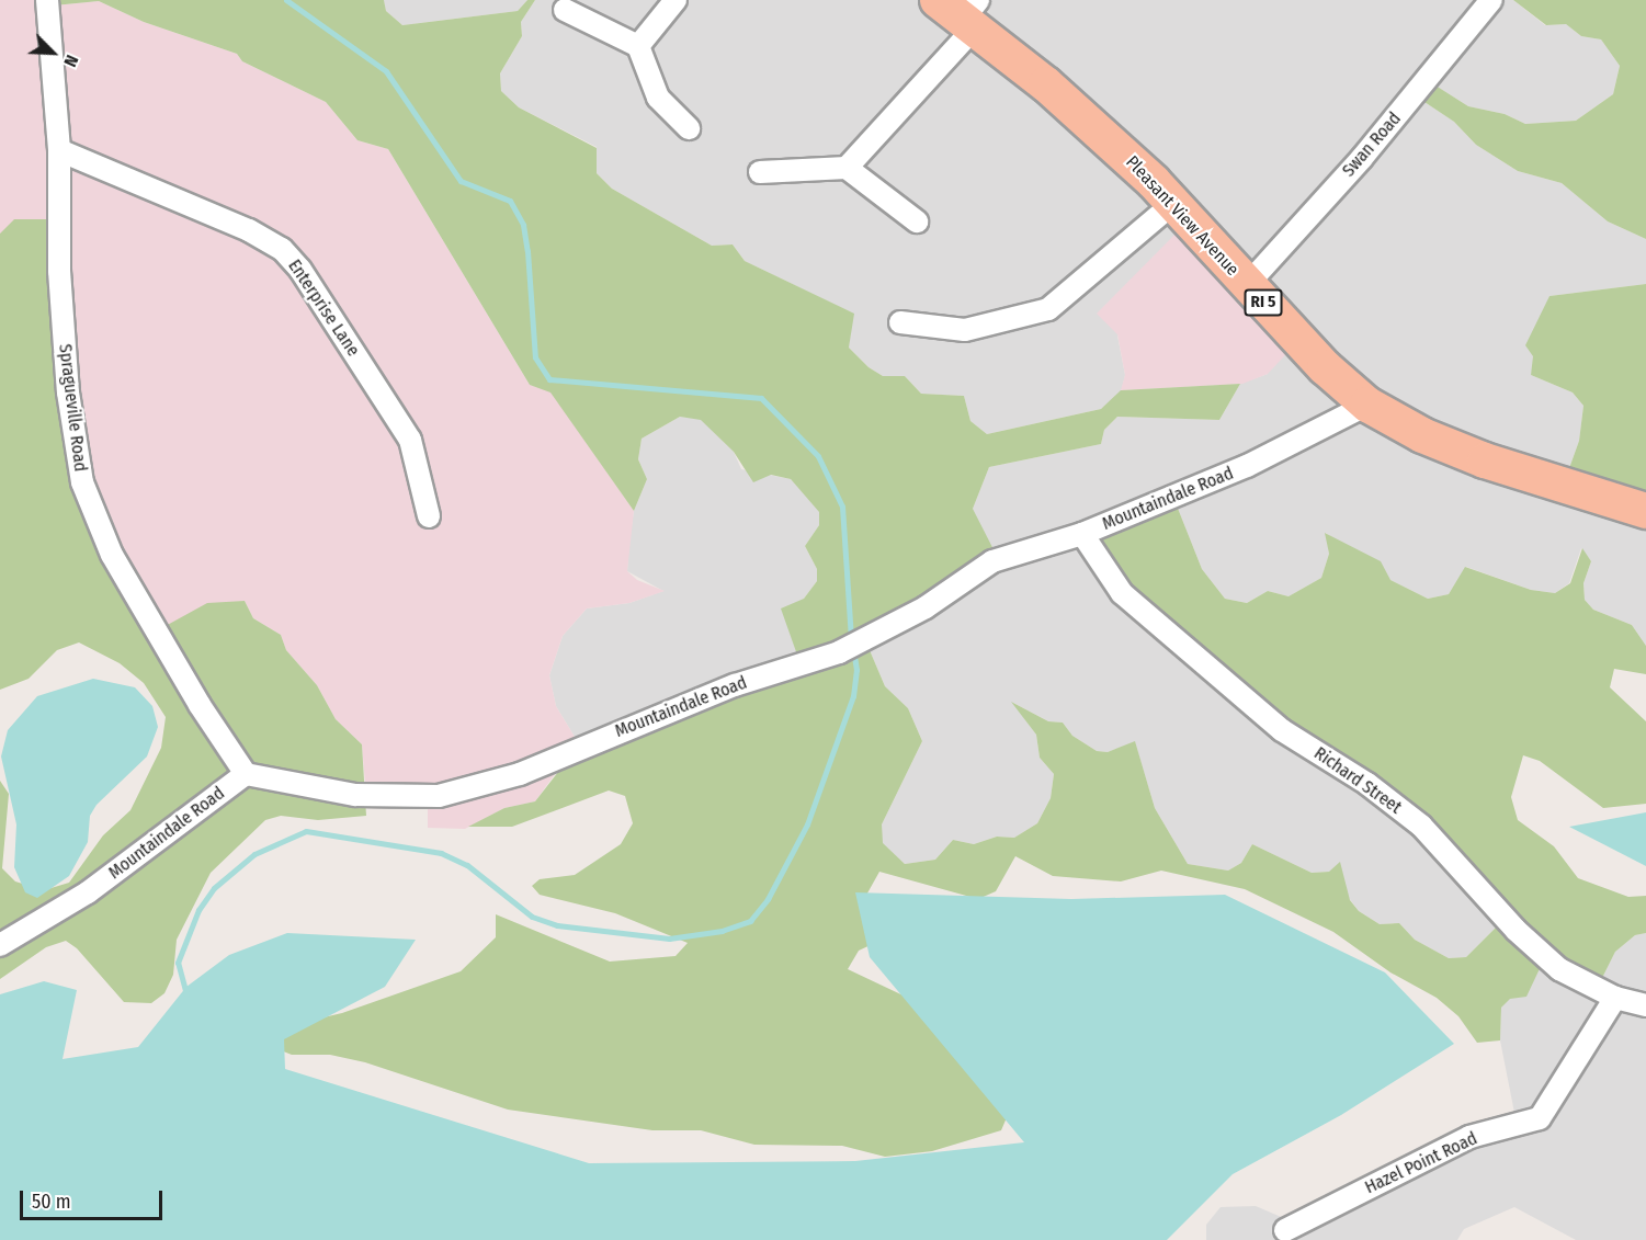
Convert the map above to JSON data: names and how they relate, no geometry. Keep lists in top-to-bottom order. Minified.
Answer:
{"streets":{"main road":["Pleasant View Avenue","RI 5"],"street":["Swan Road","Enterprise Lane","Spragueville Road","Mountaindale Road","Richard Street","Hazel Point Road"]},"crossings":[["Swan Road","Pleasant View Avenue"],["Pleasant View Avenue","Mountaindale Road"],["Enterprise Lane","Spragueville Road"],["Spragueville Road","Mountaindale Road"],["Mountaindale Road","Richard Street"],["Richard Street","Hazel Point Road"]],"scale_bar":"50 m","north":"bottom right"}
